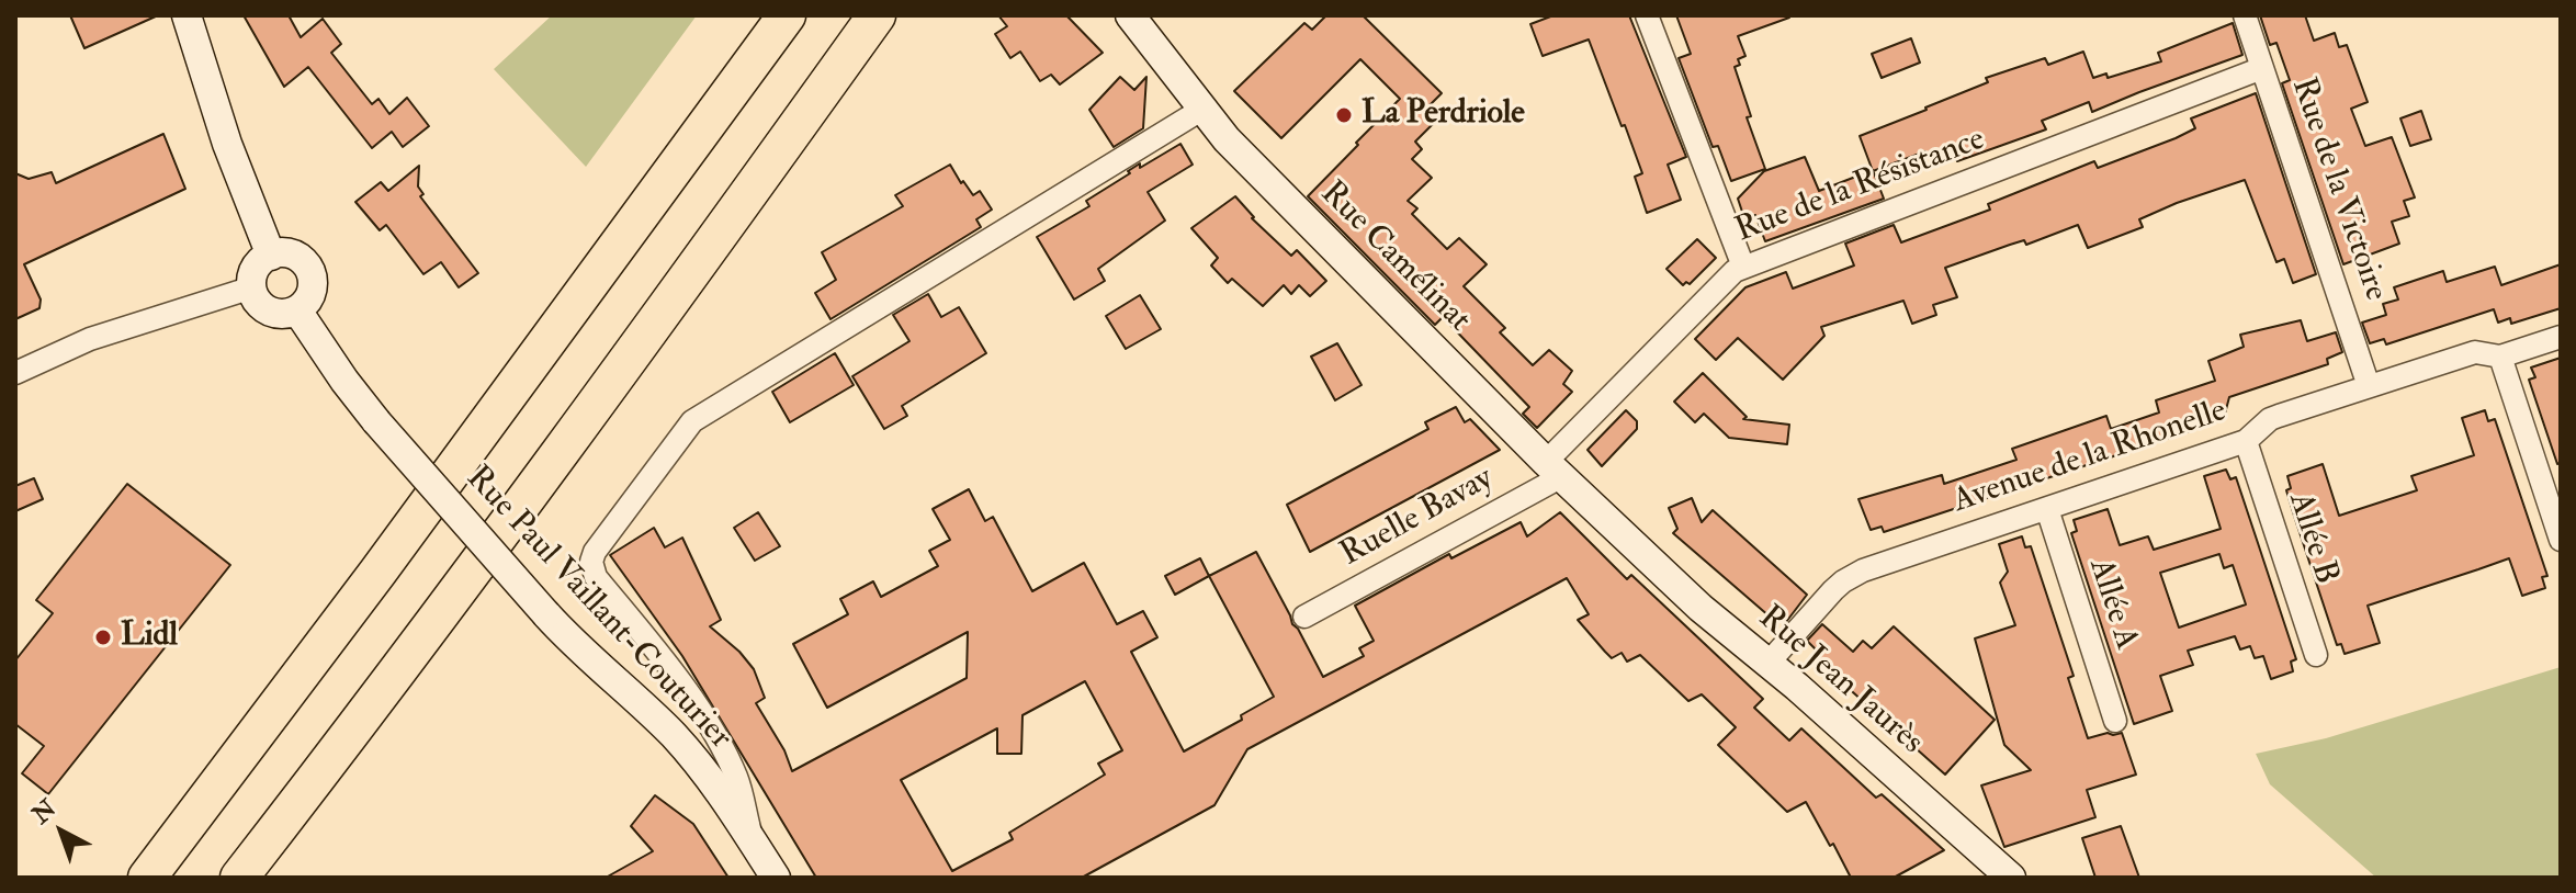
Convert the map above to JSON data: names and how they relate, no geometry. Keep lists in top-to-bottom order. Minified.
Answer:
{"streets":{"street":["Rue de la Résistance","Rue de la Victoire","Rue Camélinat","Avenue de la Rhonelle","Ruelle Bavay","Allée B","Allée A","Rue Paul Vaillant-Couturier","Rue Jean Jaurès"]},"crossings":[["Rue de la Résistance","Rue de la Victoire"],["Rue de la Résistance","Rue Camélinat"],["Rue de la Résistance","Ruelle Bavay"],["Rue de la Victoire","Avenue de la Rhonelle"],["Rue Camélinat","Ruelle Bavay"],["Rue Camélinat","Rue Jean Jaurès"],["Avenue de la Rhonelle","Allée B"],["Avenue de la Rhonelle","Allée A"],["Avenue de la Rhonelle","Rue Jean Jaurès"]],"places":["La Perdriole","Lidl"],"north":"top left"}
